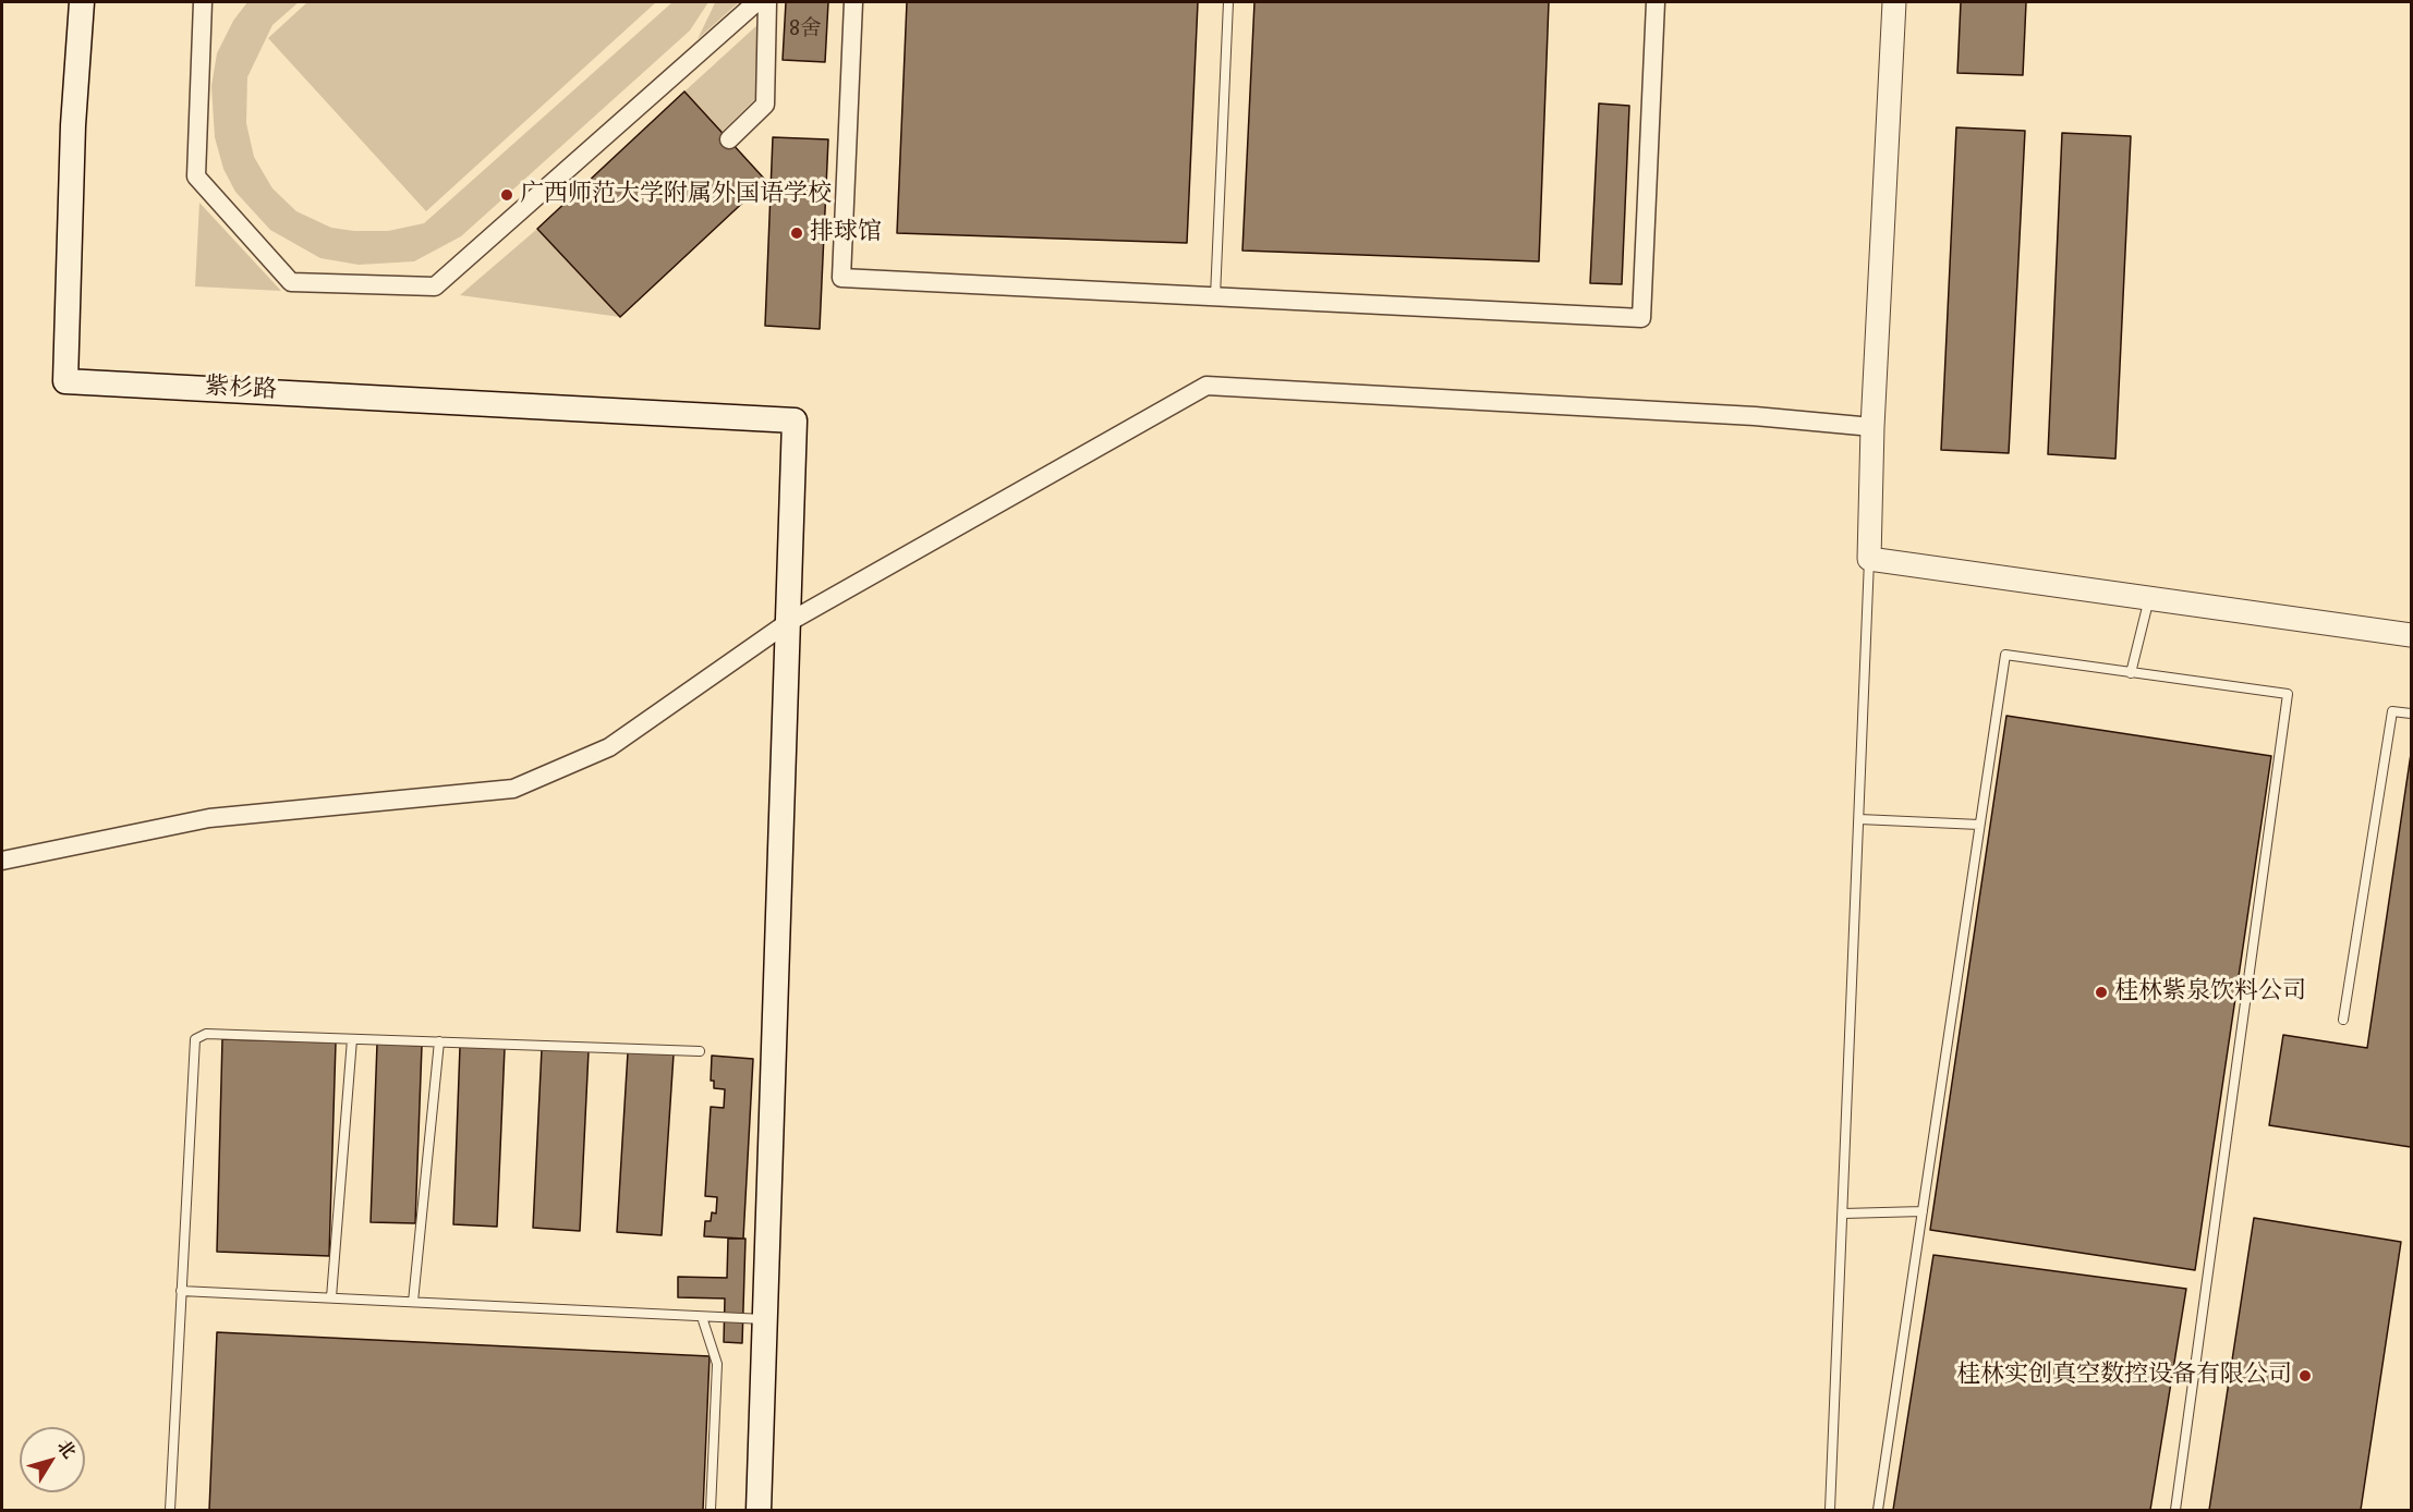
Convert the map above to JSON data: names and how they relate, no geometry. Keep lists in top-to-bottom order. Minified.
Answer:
{"streets":{"main road":["紫杉路"]},"places":["广西师范大学附属外国语学校","排球馆","桂林紫泉饮料公司","桂林实创真空数控设备有限公司"],"house_numbers":["8舍"],"north":"top right"}
